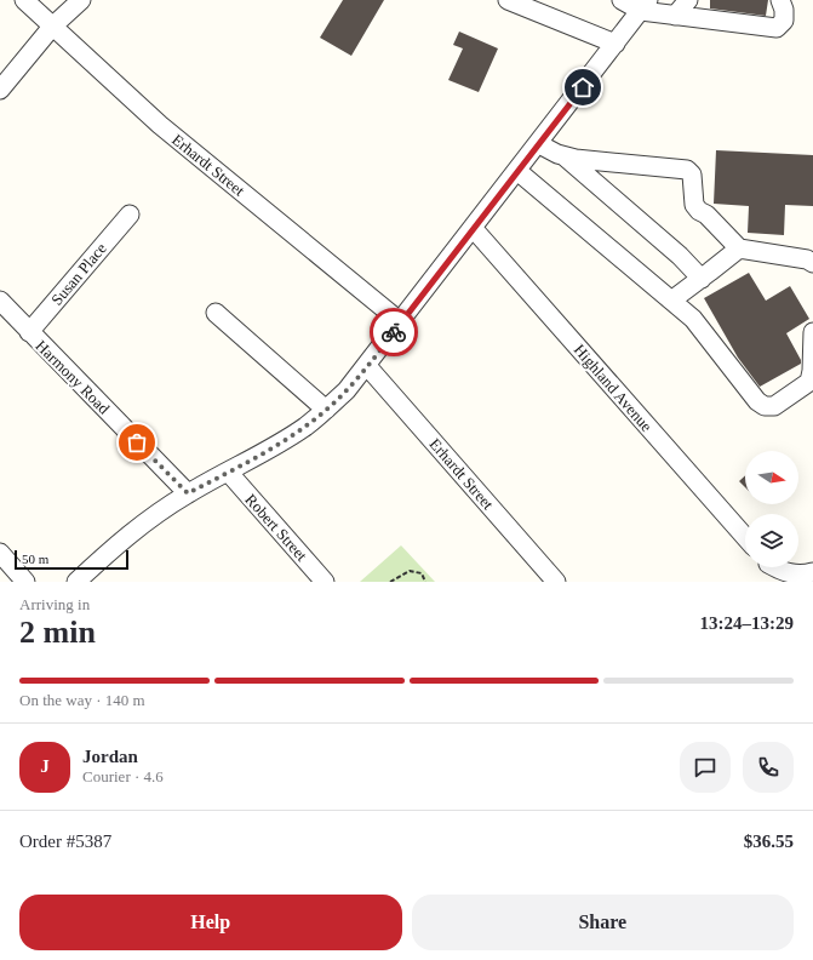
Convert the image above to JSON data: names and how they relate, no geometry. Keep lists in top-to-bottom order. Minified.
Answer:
{"streets":{"street":["Erhardt Street","Susan Place","Harmony Road","Highland Avenue","Robert Street"]},"crossings":[["Susan Place","Harmony Road"]],"scale_bar":"50 m","north":"right","page":{"scale":"50 m","heading":["2 min","Arriving in","13:24–13:29"],"panel":["Jordan","Courier · 4.6","Order #5387","$36.55"],"bar":"On the way · 140 m","round":"J","buttons":["Help","Share"]}}
